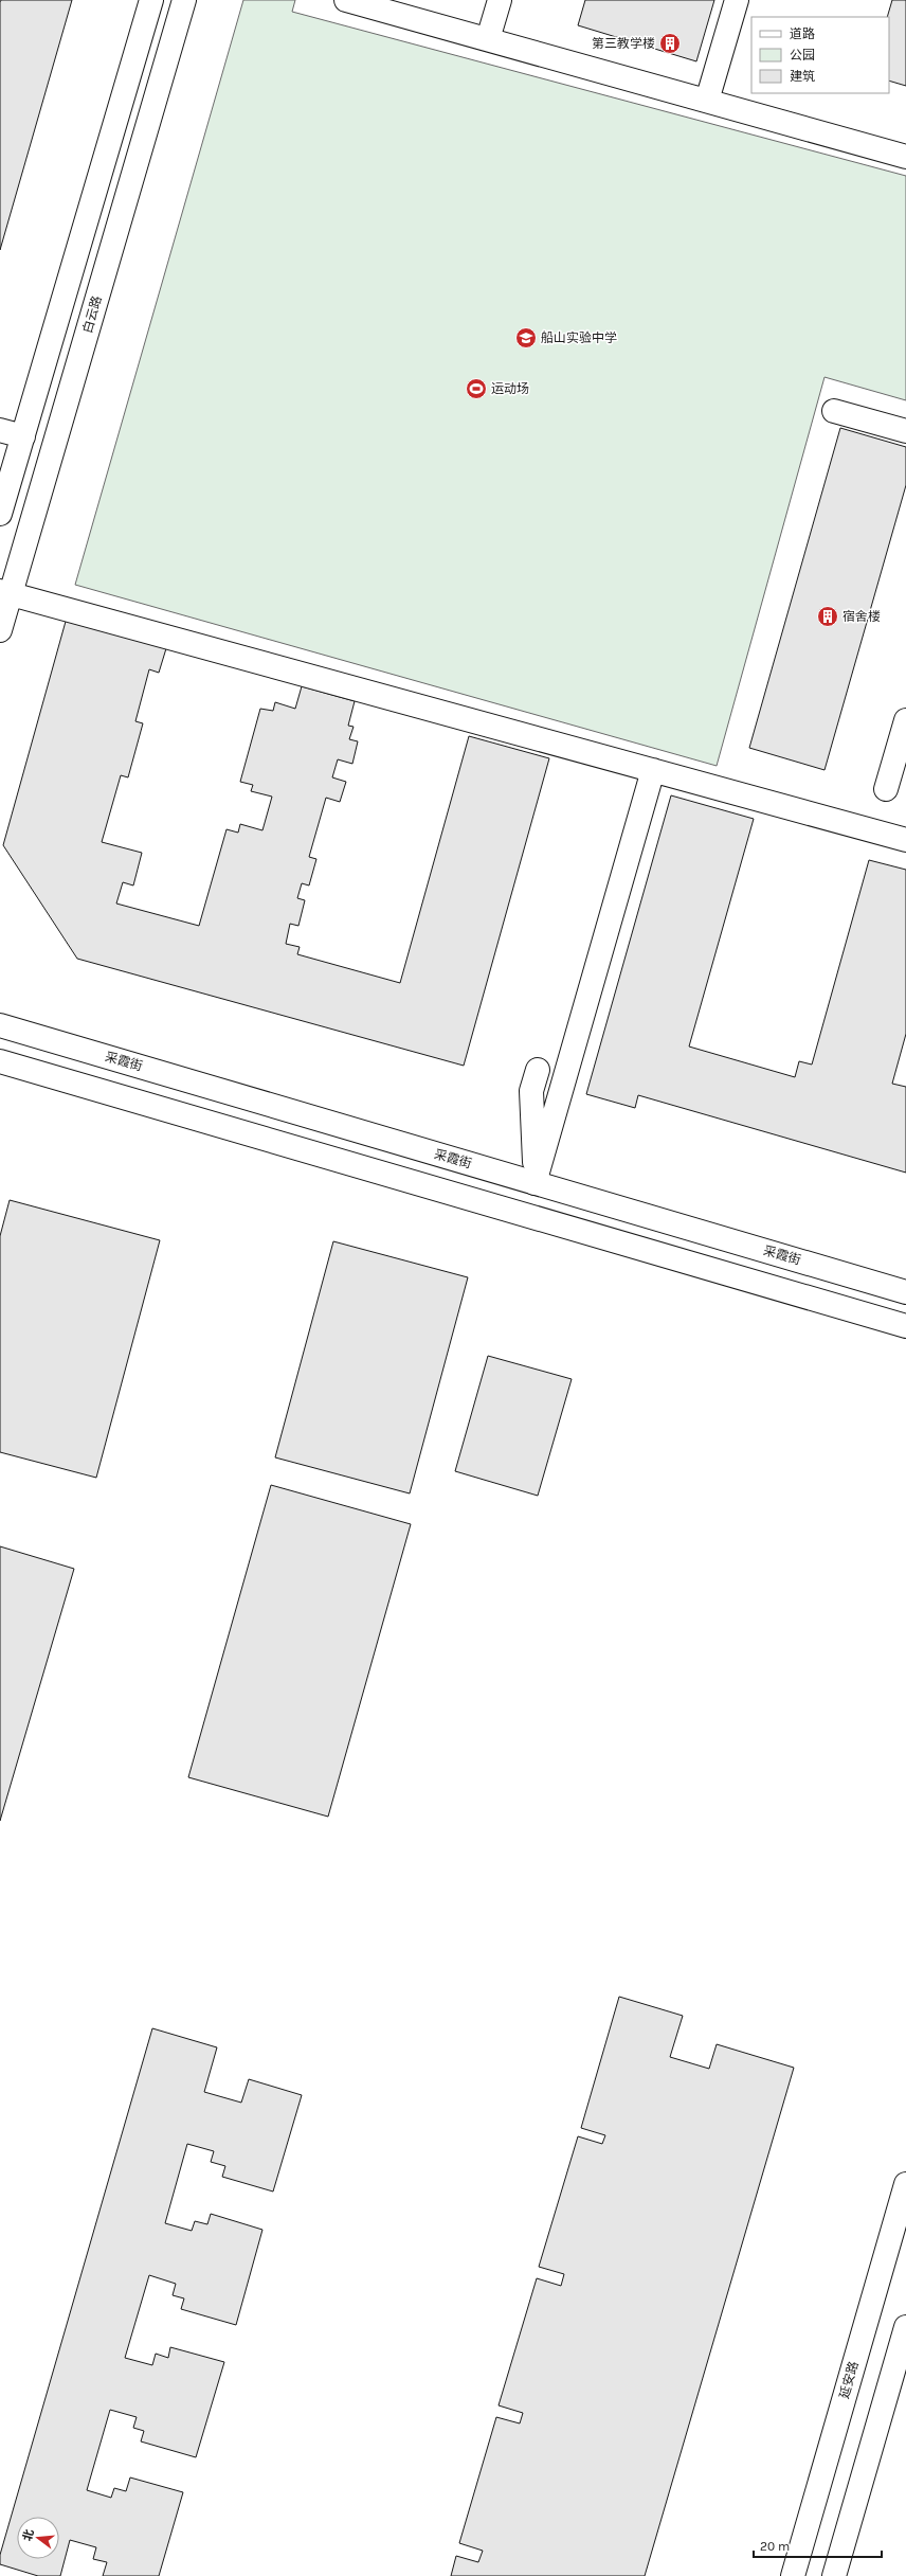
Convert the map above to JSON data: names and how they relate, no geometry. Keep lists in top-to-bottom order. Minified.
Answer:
{"streets":{"street":["白云路","采霞街","延安路"]},"places":{"building":["第三教学楼","宿舍楼"],"school or university":["船山实验中学"],"sports":["运动场"]},"legend":["道路","公园","建筑"],"scale_bar":"20 m","north":"left"}
